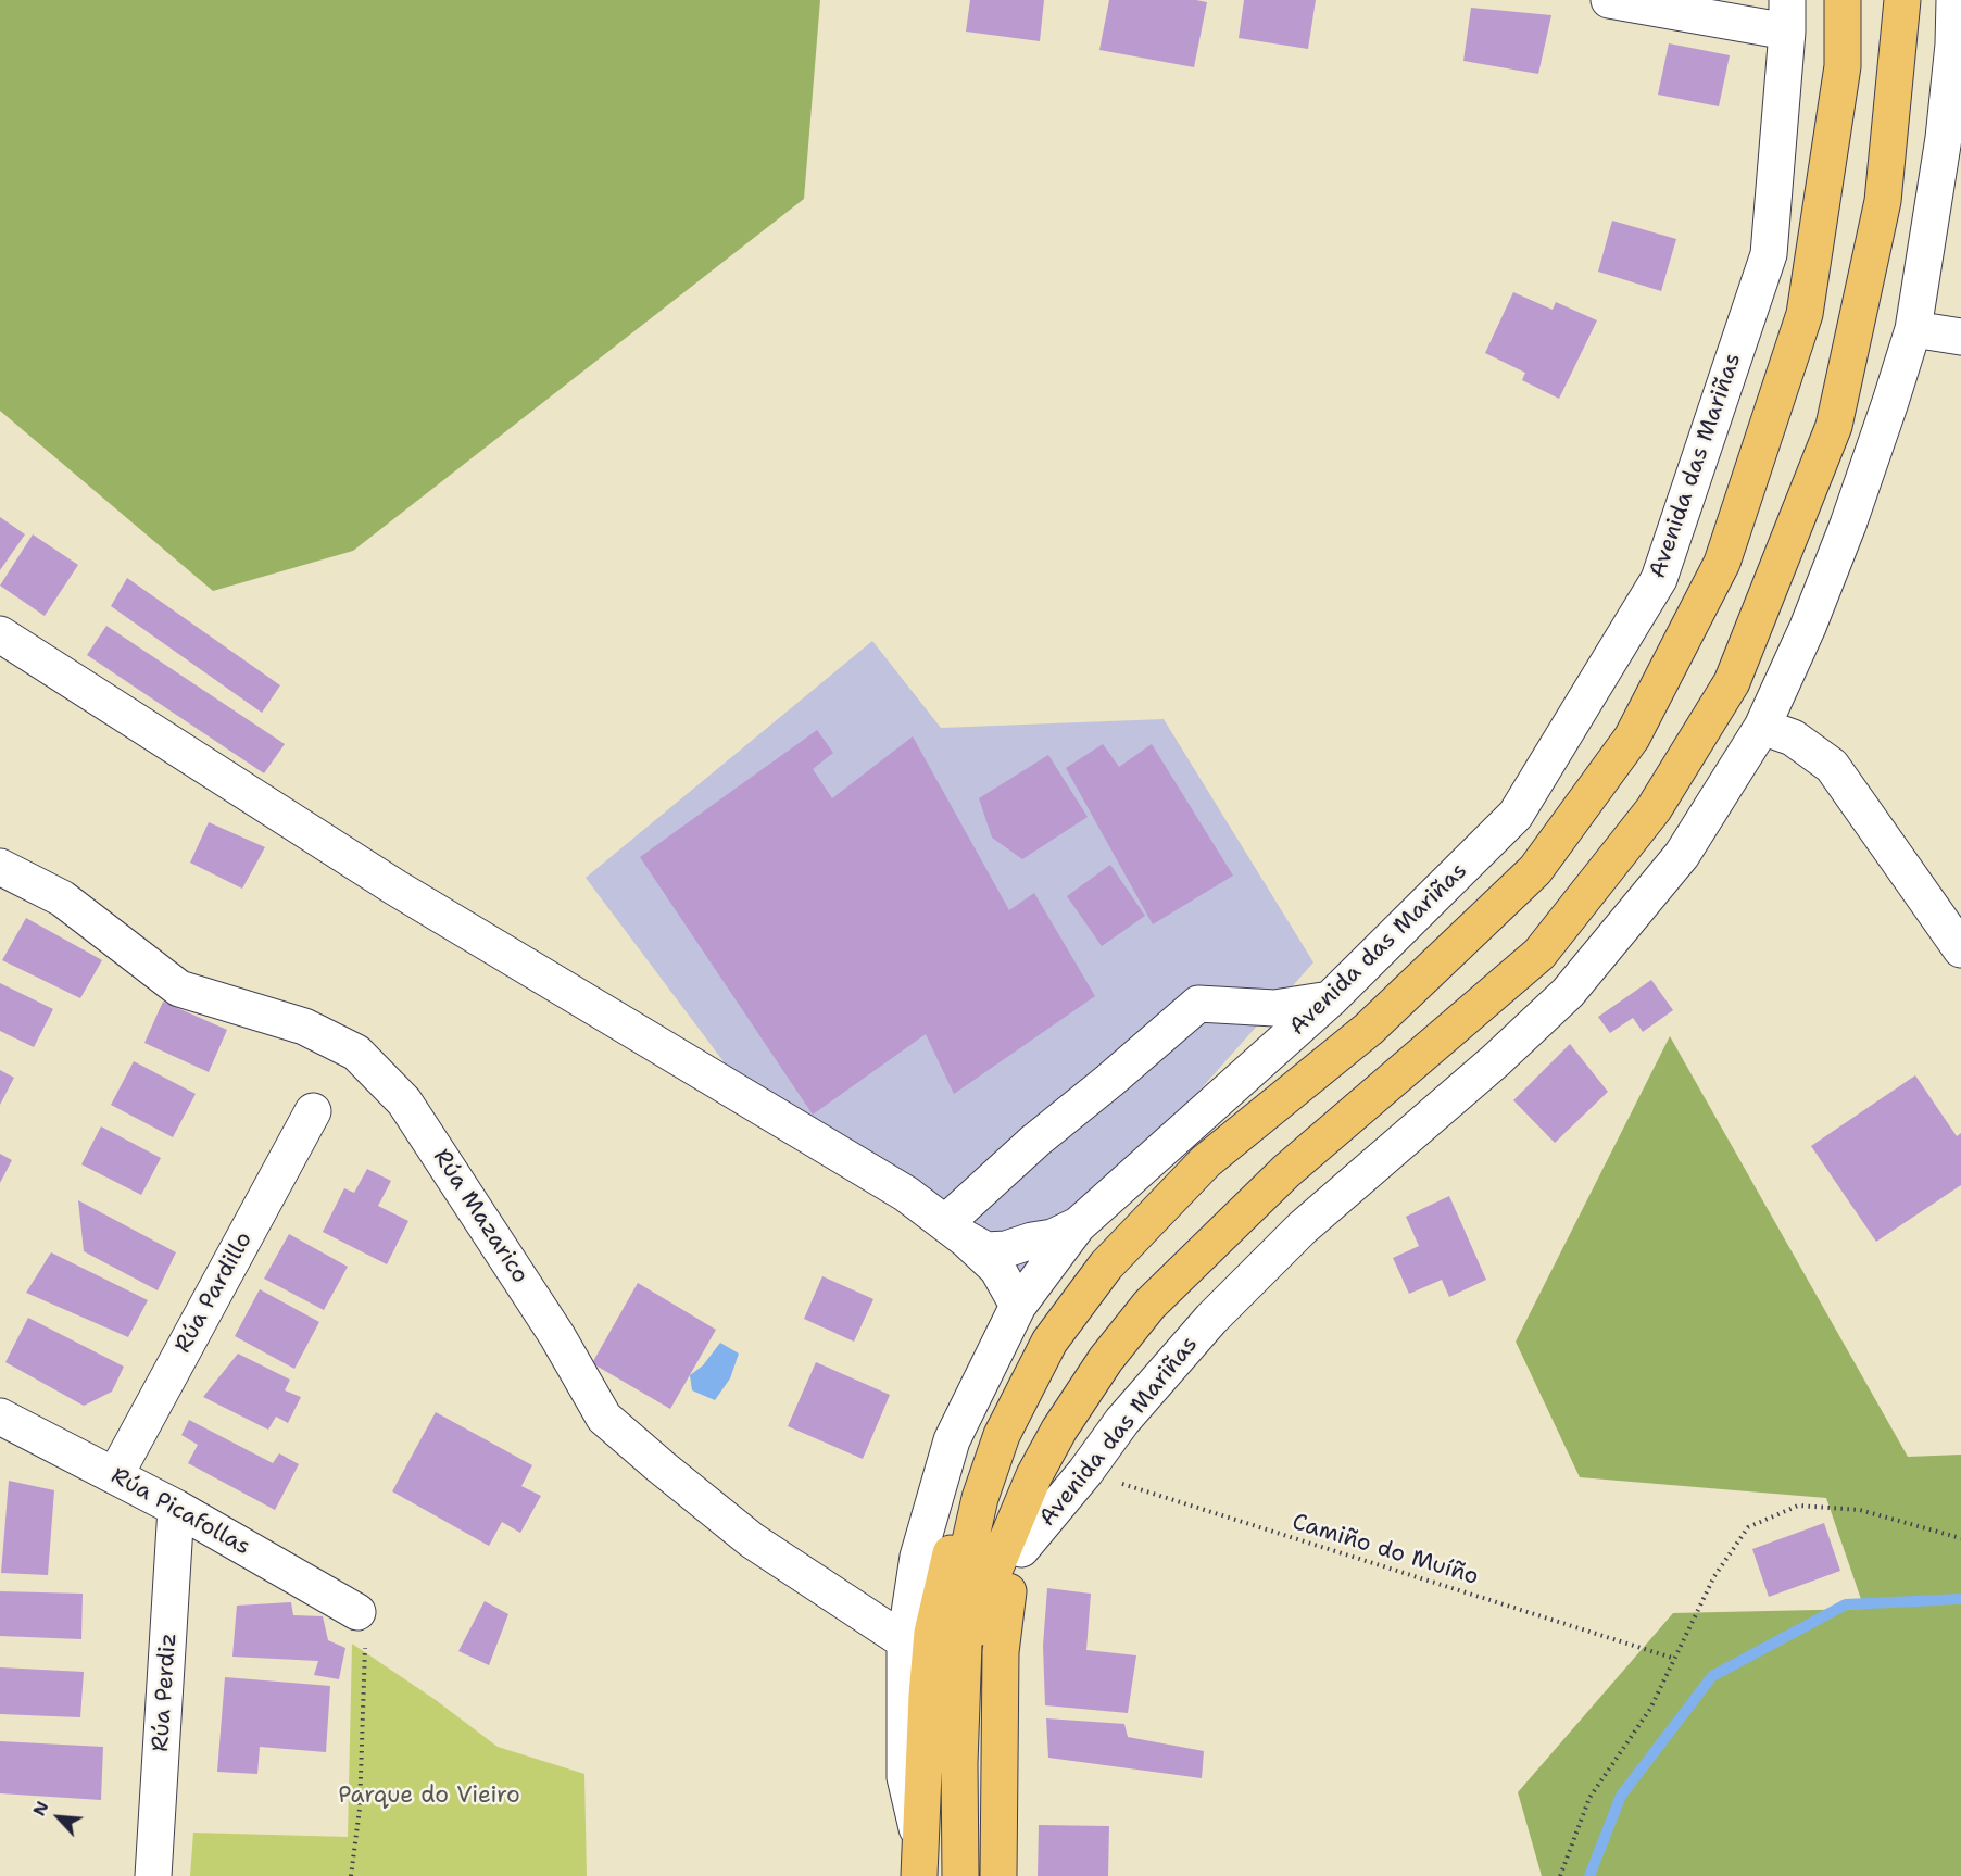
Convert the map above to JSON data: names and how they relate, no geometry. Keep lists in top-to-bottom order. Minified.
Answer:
{"streets":{"highway":["Avenida das Mariñas"],"street":["Rúa Mazarico","Rúa Pardillo","Rúa Picafollas","Rúa Perdiz"],"path":["Camiño do Muíño"]},"crossings":[["Avenida das Mariñas","Rúa Mazarico"],["Avenida das Mariñas","Camiño do Muíño"],["Rúa Pardillo","Rúa Picafollas"],["Rúa Picafollas","Rúa Perdiz"]],"parks":["Parque do Vieiro"],"north":"top left"}
